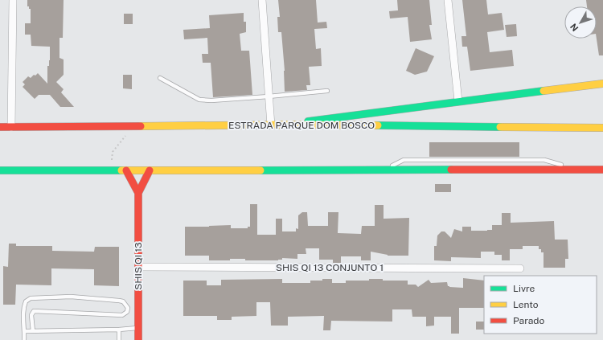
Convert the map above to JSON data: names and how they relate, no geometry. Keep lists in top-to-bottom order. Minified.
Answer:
{"streets":{"main road":["ESTRADA PARQUE DOM BOSCO","SHIS QI 13"],"street":["SHIS QI 13 CONJUNTO 1"]},"crossings":[["SHIS QI 13","SHIS QI 13 CONJUNTO 1"]],"legend":["Livre","Lento","Parado"],"north":"bottom left"}
